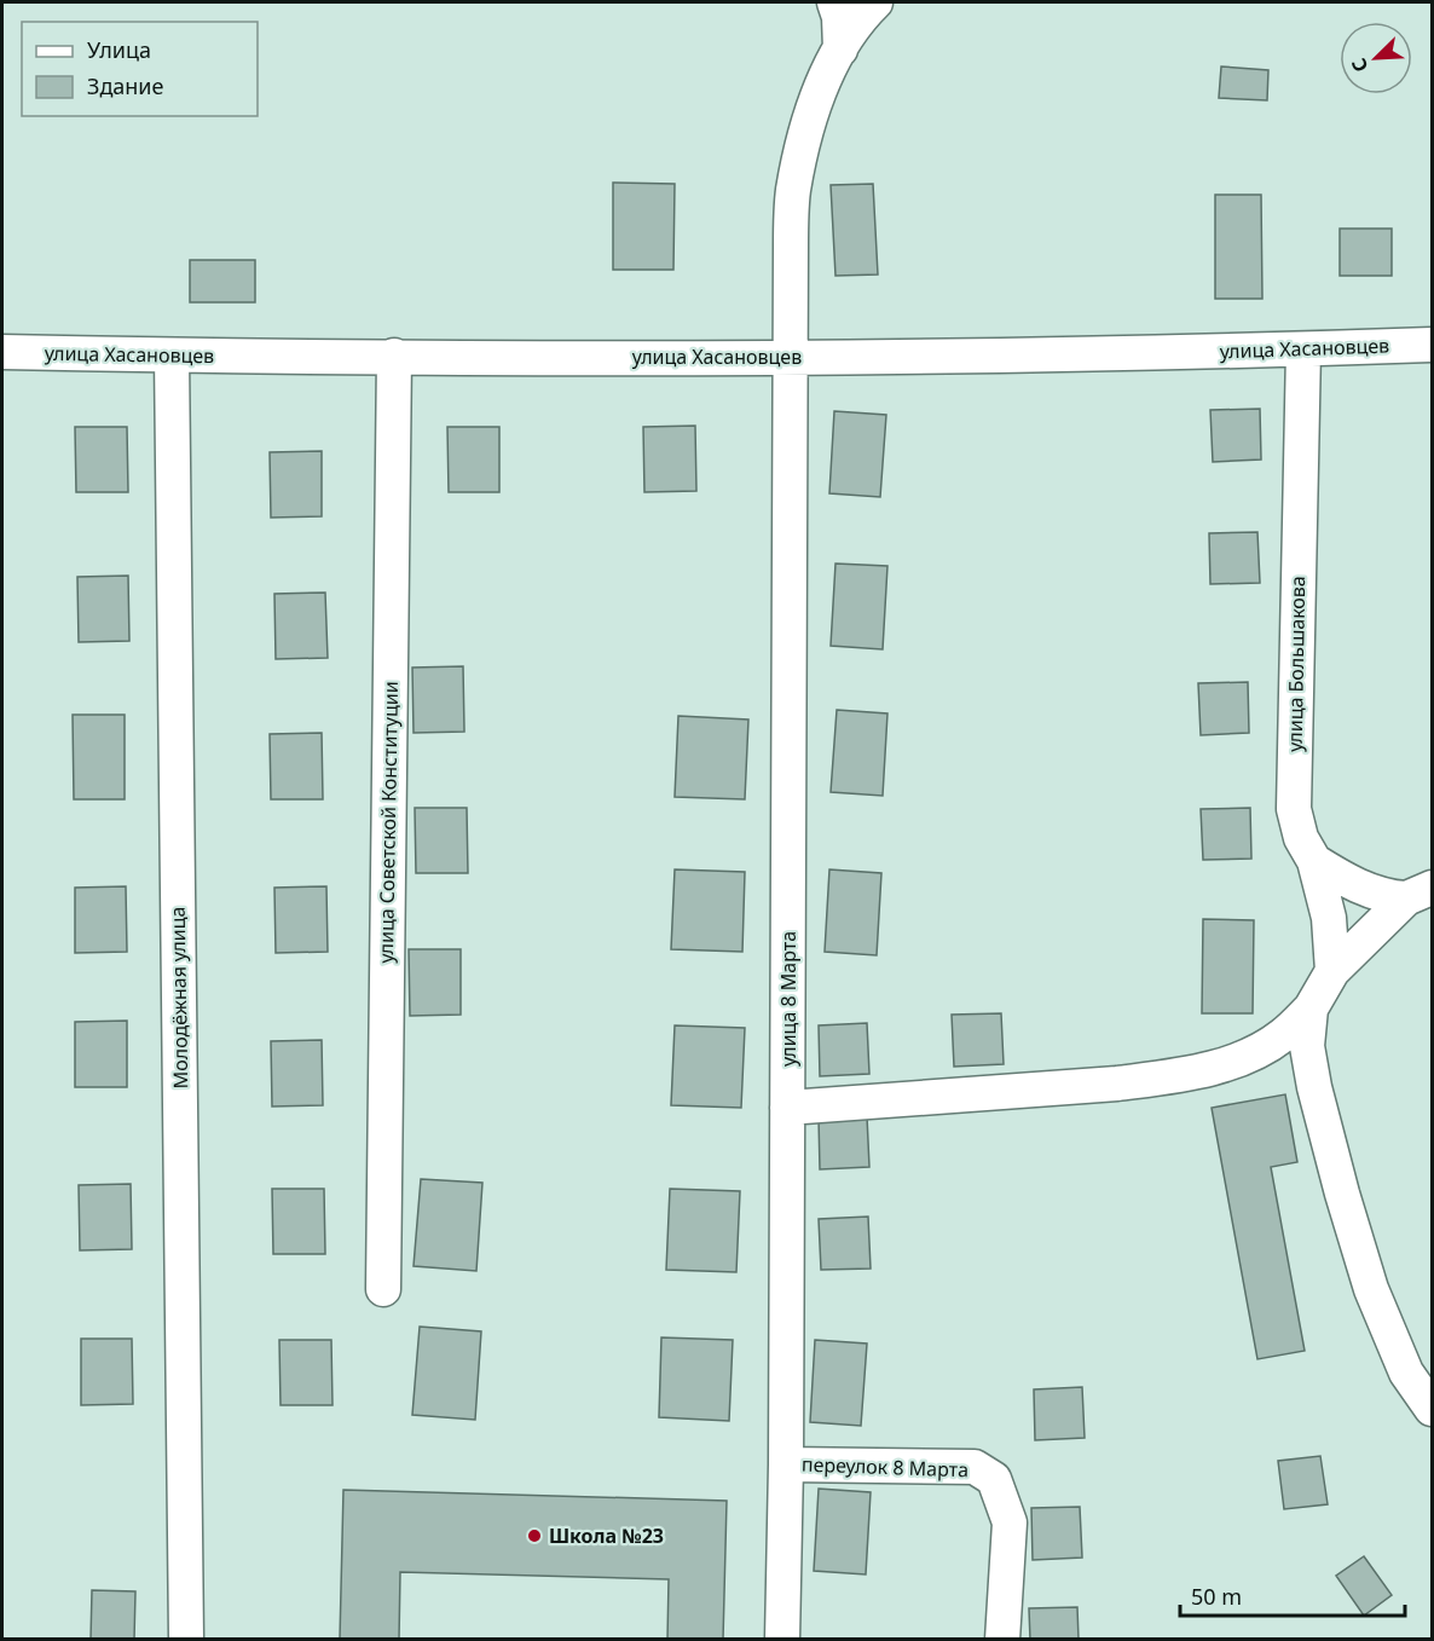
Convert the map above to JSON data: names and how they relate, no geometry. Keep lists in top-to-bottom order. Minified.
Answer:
{"streets":{"street":["улица Хасановцев","улица Большакова","улица Советской Конституции","Молодёжная улица","улица 8 Марта","переулок 8 Марта"]},"crossings":[["улица Хасановцев","улица Большакова"],["улица Хасановцев","улица Советской Конституции"],["улица Хасановцев","Молодёжная улица"],["улица Хасановцев","улица 8 Марта"],["улица 8 Марта","переулок 8 Марта"]],"places":["Школа №23"],"legend":["Улица","Здание"],"scale_bar":"50 m","north":"bottom left"}
